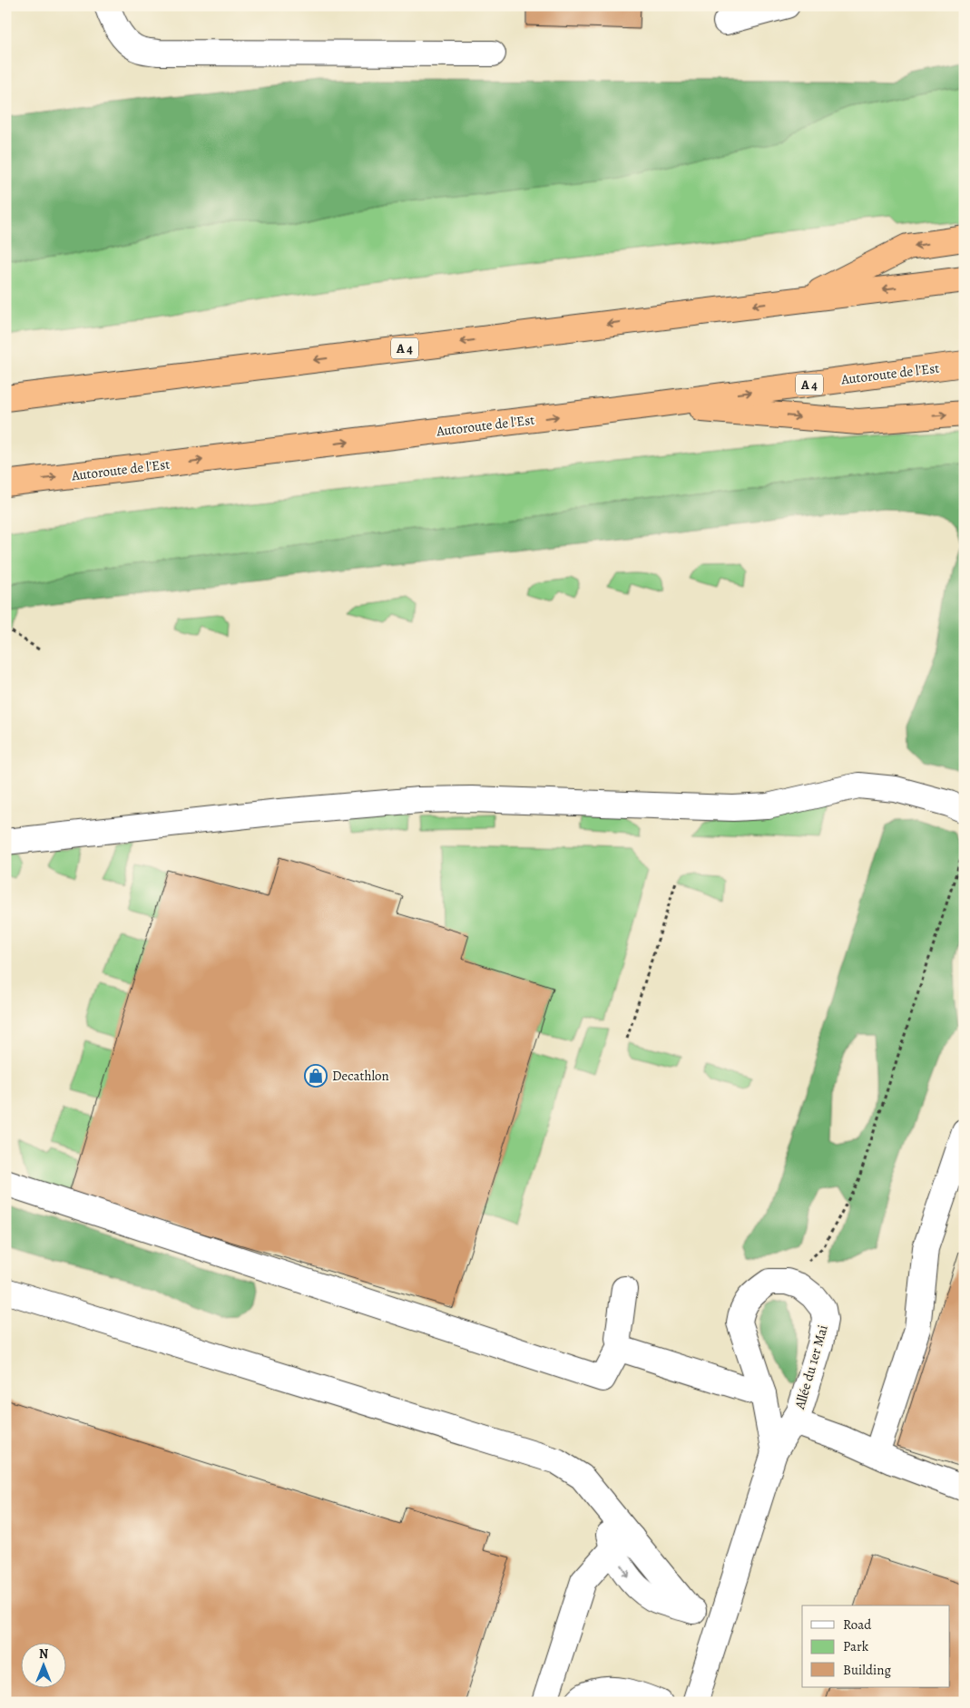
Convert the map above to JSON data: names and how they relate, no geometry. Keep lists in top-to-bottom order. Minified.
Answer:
{"streets":{"highway":["A 4","Autoroute de l’Est"],"street":["Allée du 1er Mai"]},"places":{"shop":["Decathlon"]},"legend":["Road","Park","Building"],"north":"top"}
